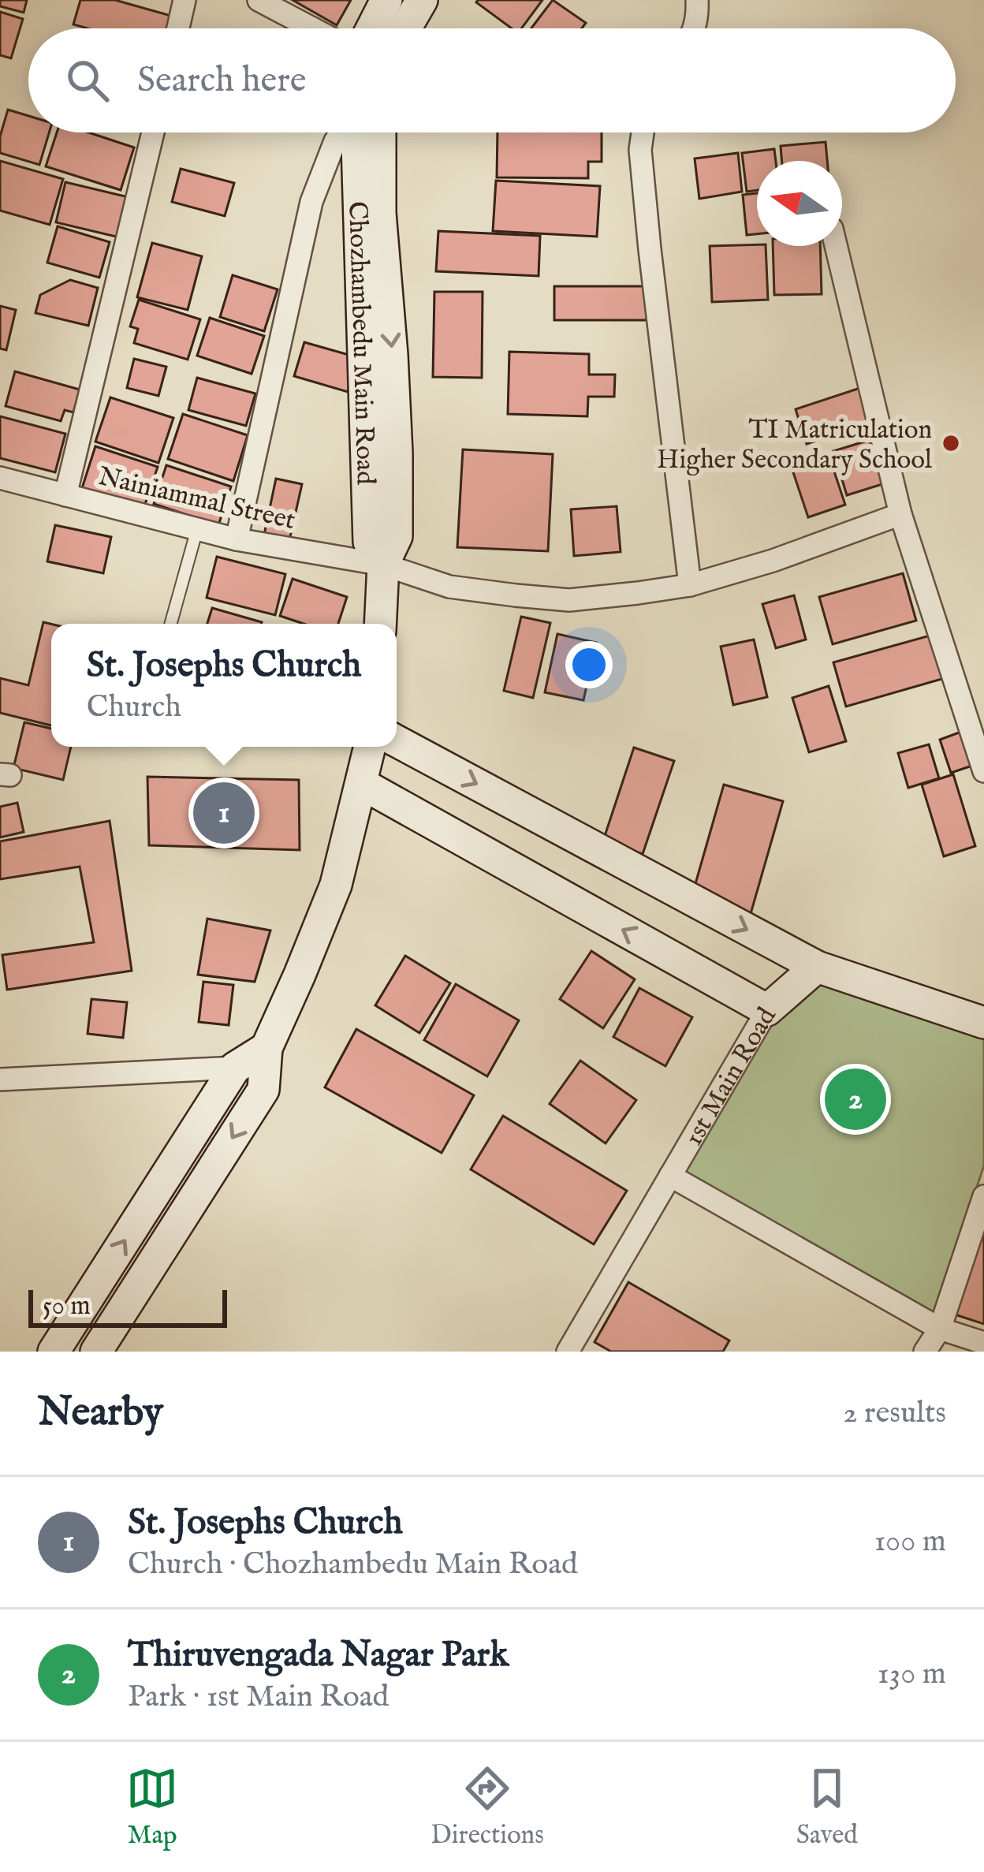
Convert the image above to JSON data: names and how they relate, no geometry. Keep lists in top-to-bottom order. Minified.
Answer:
{"streets":{"street":["Chozhambedu Main Road","Nainiammal Street","1st Main Road"]},"crossings":[["Chozhambedu Main Road","Nainiammal Street"]],"places":["TI Matriculation Higher Secondary School"],"scale_bar":"50 m","north":"left","page":{"search":"Search here","popup":["St. Josephs Church","Church"],"pins":["1","2"],"scale":"50 m","heading":["Nearby","2 results"],"list":[{"mark":"1","name":"St. Josephs Church","note":"Church · Chozhambedu Main Road","value":"100 m"},{"mark":"2","name":"Thiruvengada Nagar Park","note":"Park · 1st Main Road","value":"130 m"}],"nav":["Map","Directions","Saved"]}}
